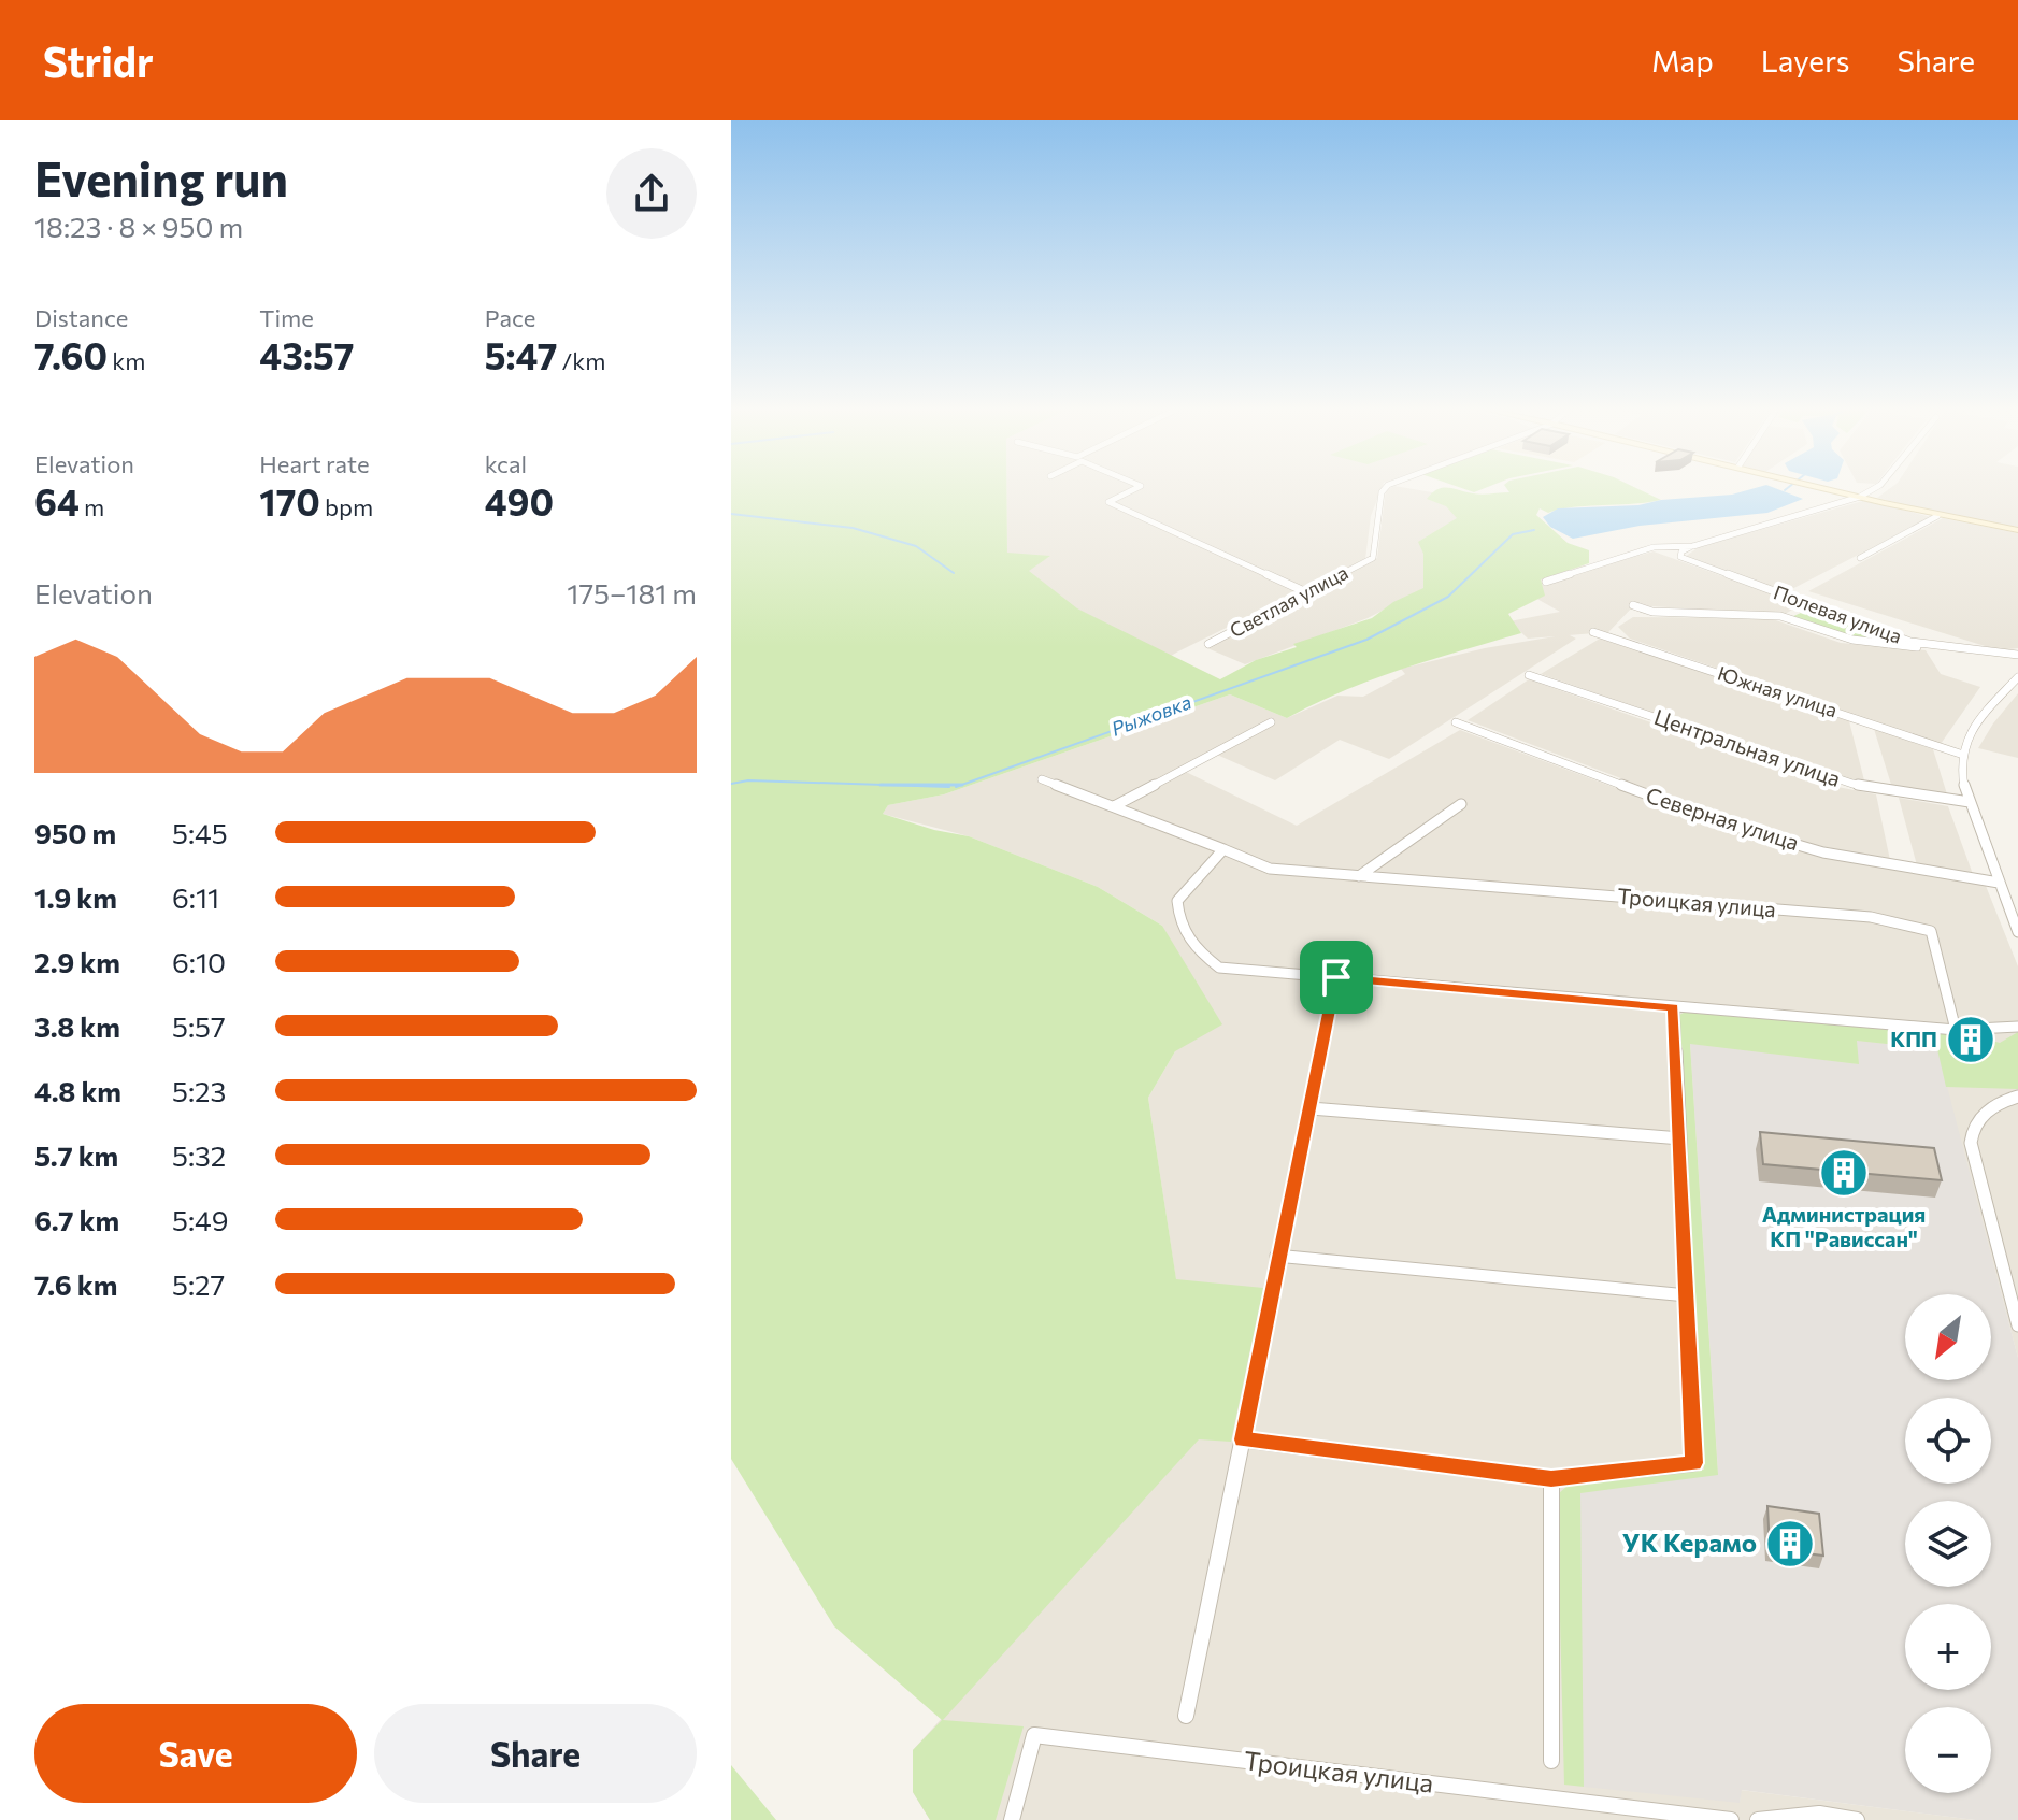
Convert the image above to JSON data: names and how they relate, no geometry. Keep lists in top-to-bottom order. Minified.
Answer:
{"streets":{"street":["Светлая улица","Полевая улица","Южная улица","Центральная улица","Северная улица","Троицкая улица"]},"water":["Рыжовка"],"places":{"building":["КПП","Администрация КП \"Рависсан\"","УК Керамо"]},"north":"bottom left","page":{"header":"Stridr","nav":["Map","Layers","Share"],"heading":["Evening run","18:23 · 8 × 950 m"],"stats":[["Distance","7.60 km"],["Time","43:57"],["Pace","5:47 /km"],["Elevation","64 m"],["Heart rate","170 bpm"],["kcal","490"]],"chart":["Elevation","175–181 m"],"list":[{"name":"950 m","note":"5:45"},{"name":"1.9 km","note":"6:11"},{"name":"2.9 km","note":"6:10"},{"name":"3.8 km","note":"5:57"},{"name":"4.8 km","note":"5:23"},{"name":"5.7 km","note":"5:32"},{"name":"6.7 km","note":"5:49"},{"name":"7.6 km","note":"5:27"}],"map_buttons":["+","−"],"buttons":["Save","Share"]}}
